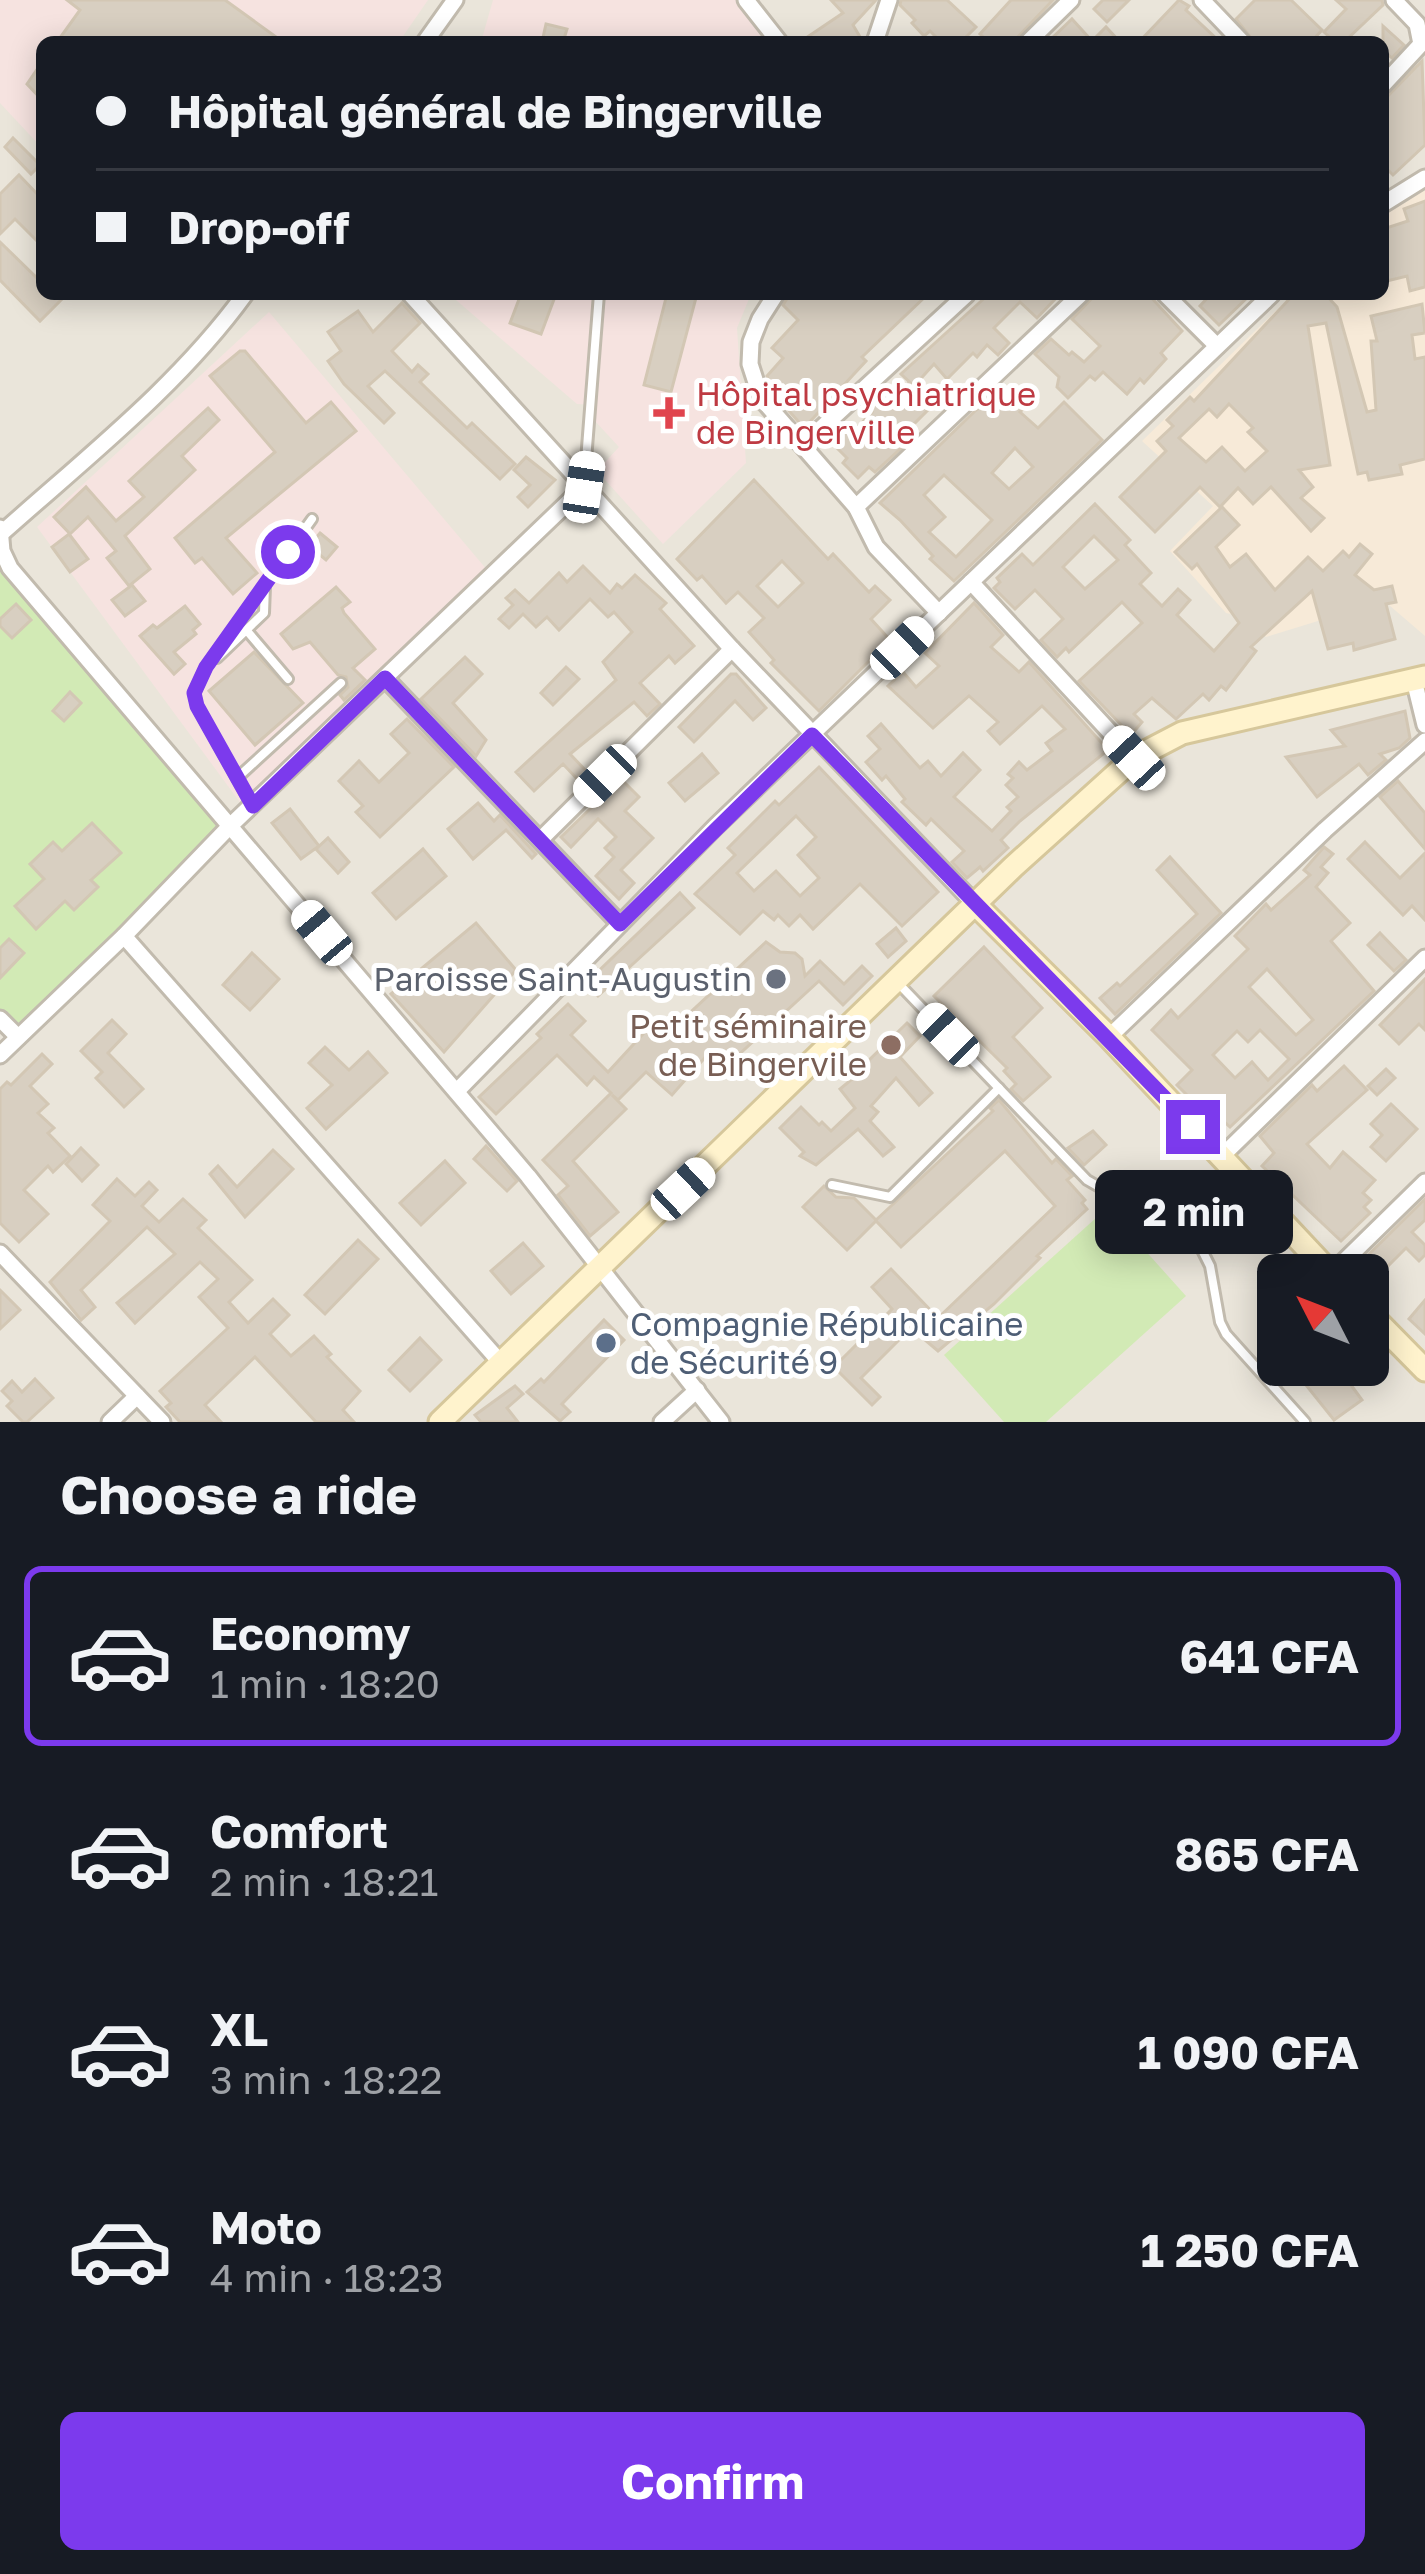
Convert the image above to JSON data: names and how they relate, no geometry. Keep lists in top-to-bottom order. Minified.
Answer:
{"places":{"health":["Hôpital psychiatrique de Bingerville"],"other":["Paroisse Saint-Augustin","Petit séminaire de Bingervile","Compagnie Républicaine de Sécurité 9"]},"north":"top left","page":{"banner":["Hôpital général de Bingerville","Drop-off"],"bubble":"2 min","heading":"Choose a ride","list":[{"name":"Economy","note":"1 min · 18:20","value":"641 CFA"},{"name":"Comfort","note":"2 min · 18:21","value":"865 CFA"},{"name":"XL","note":"3 min · 18:22","value":"1 090 CFA"},{"name":"Moto","note":"4 min · 18:23","value":"1 250 CFA"}],"buttons":"Confirm"}}
